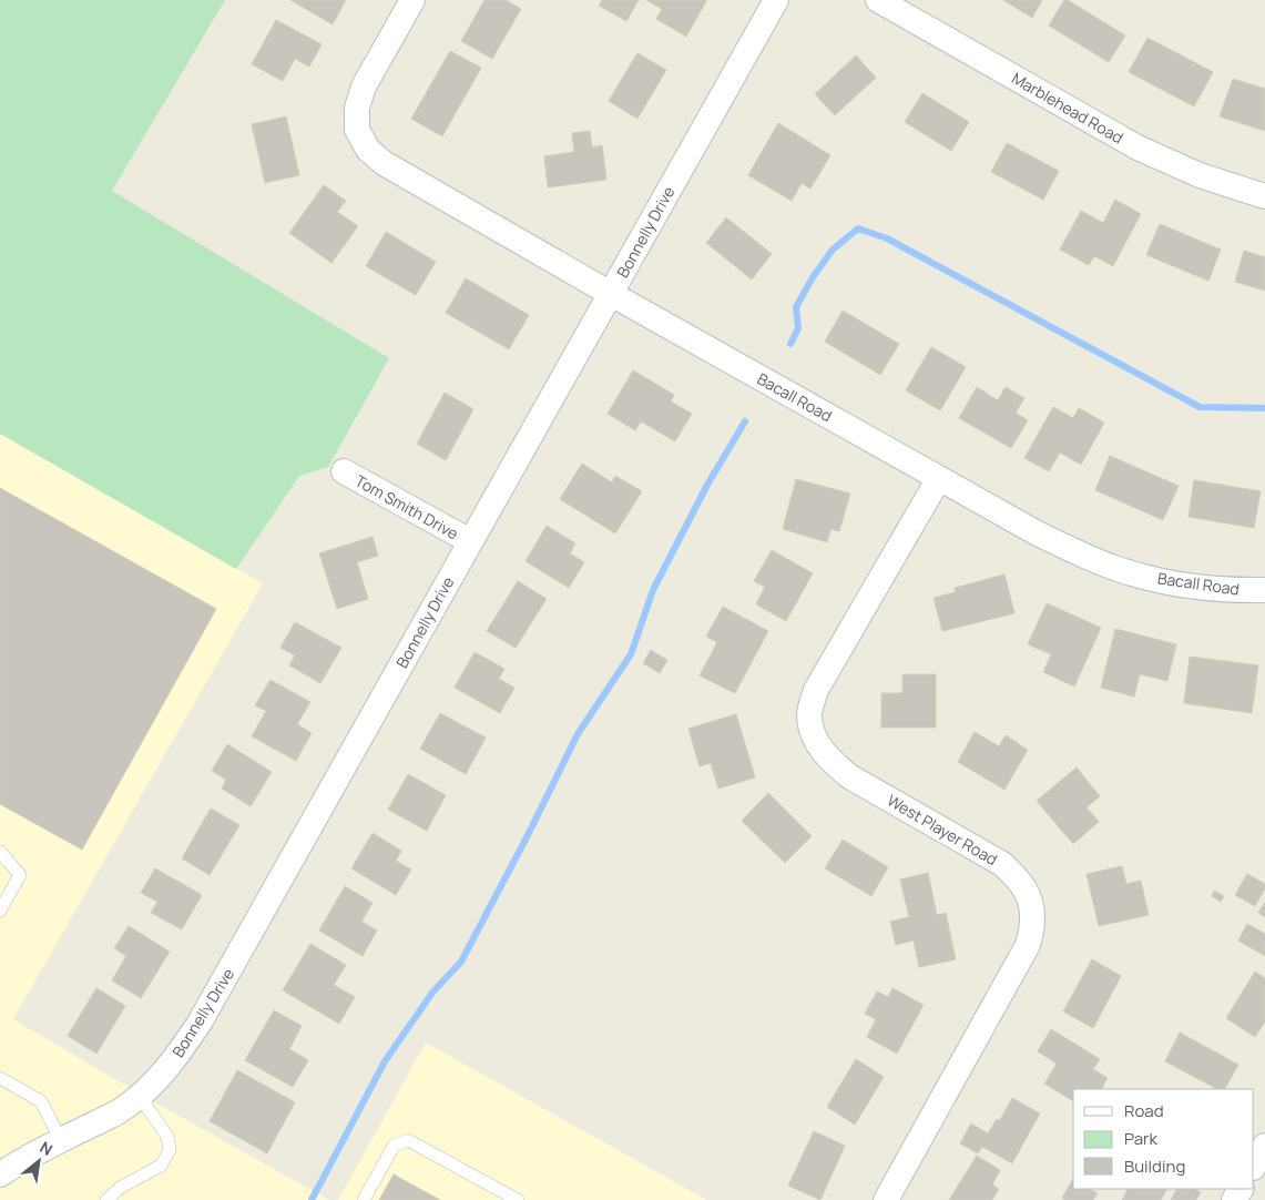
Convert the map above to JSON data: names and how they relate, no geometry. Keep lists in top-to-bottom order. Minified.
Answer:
{"streets":{"street":["Marblehead Road","Bonnelly Drive","Bacall Road","Tom Smith Drive","West Player Road"]},"crossings":[["Bonnelly Drive","Bacall Road"],["Bonnelly Drive","Tom Smith Drive"],["Bacall Road","West Player Road"]],"legend":["Road","Park","Building"],"north":"top right"}
